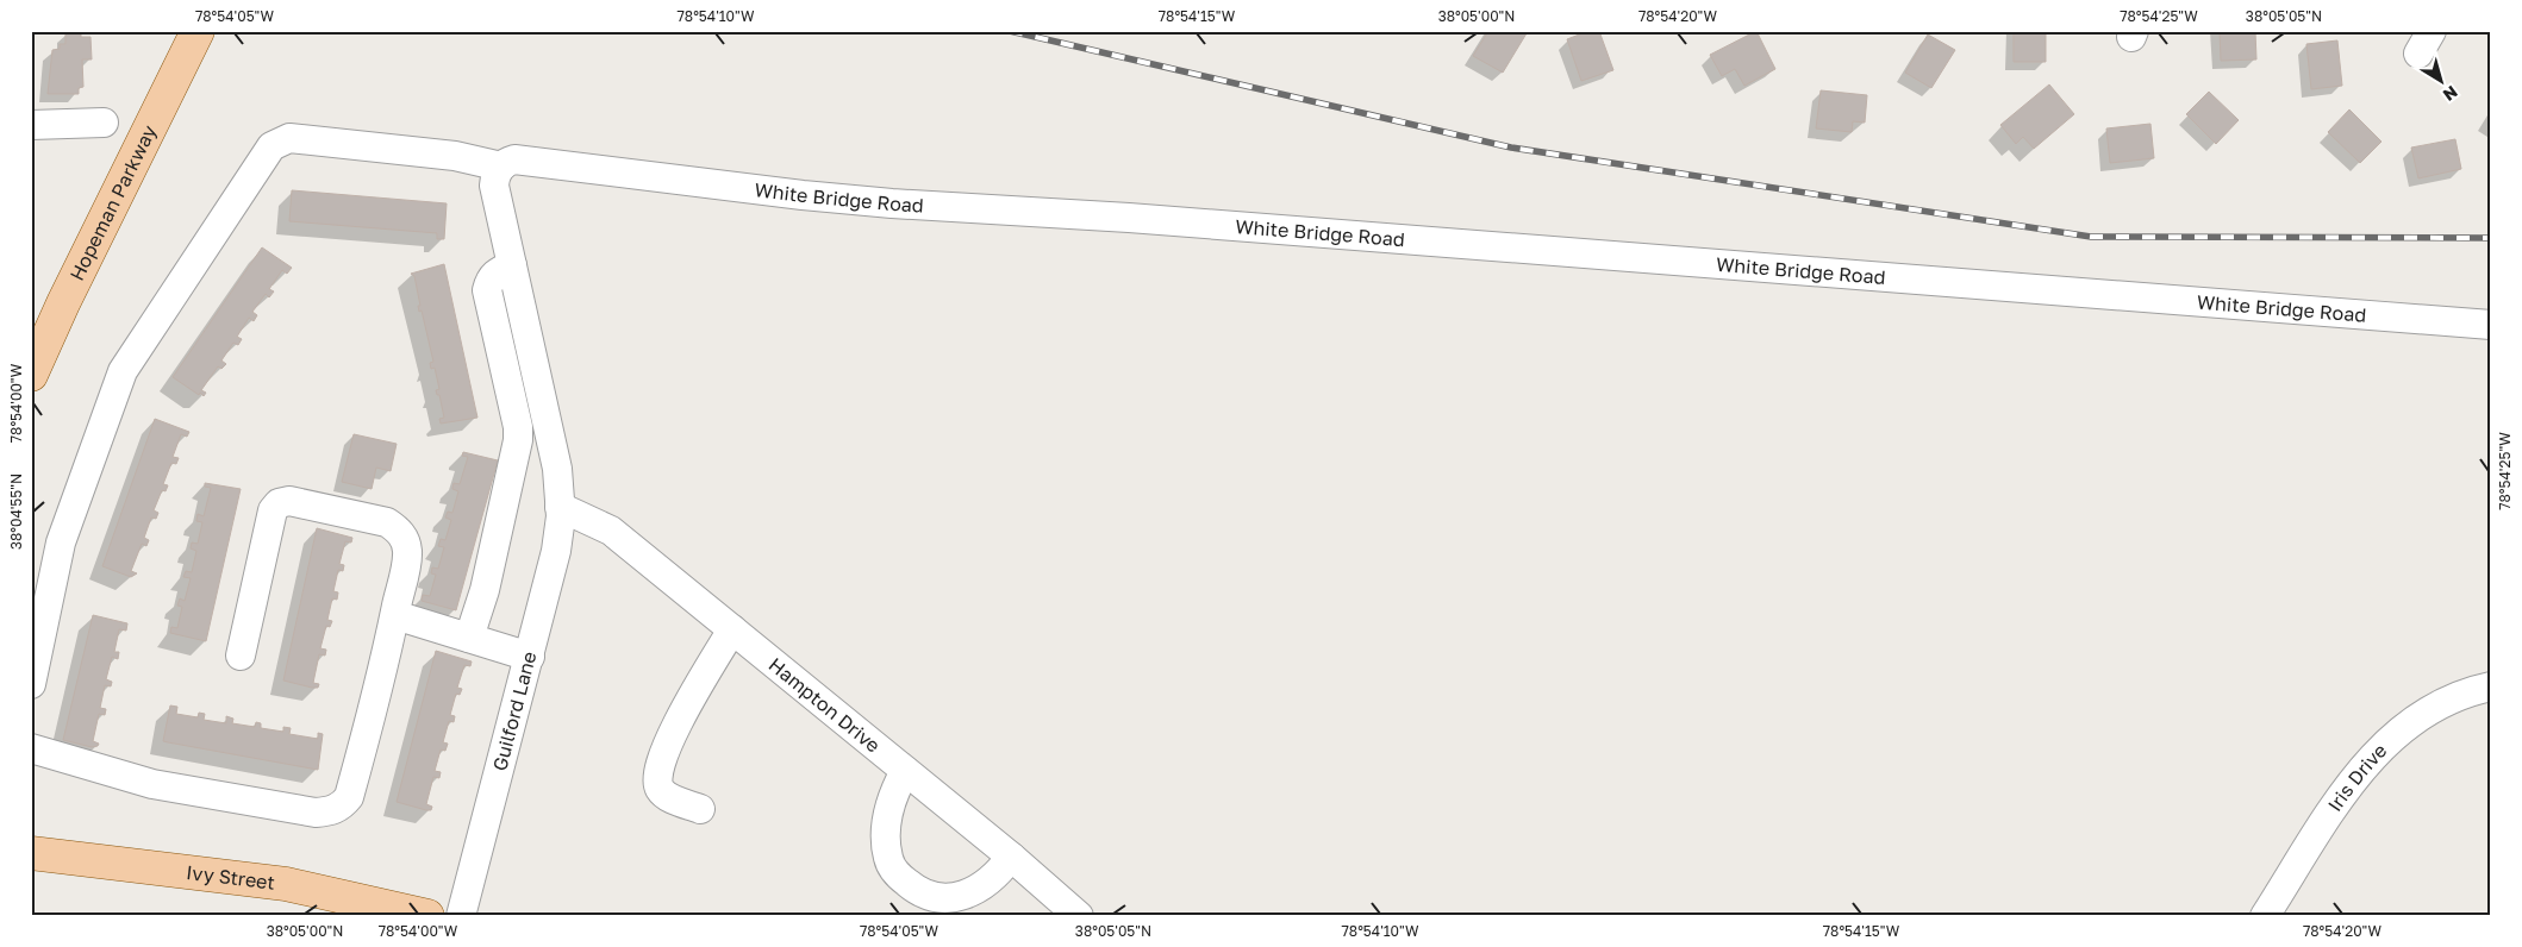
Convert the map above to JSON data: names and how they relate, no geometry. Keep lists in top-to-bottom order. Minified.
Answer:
{"streets":{"main road":["Hopeman Parkway","Ivy Street"],"street":["White Bridge Road","Hampton Drive","Guilford Lane","Iris Drive"]},"crossings":[["Hampton Drive","Guilford Lane"]],"north":"bottom right","coordinates":["78°54'05\"W","78°54'10\"W","78°54'15\"W","38°05'00\"N","78°54'20\"W","78°54'25\"W","38°05'05\"N","78°54'00\"W","38°04'55\"N"]}
